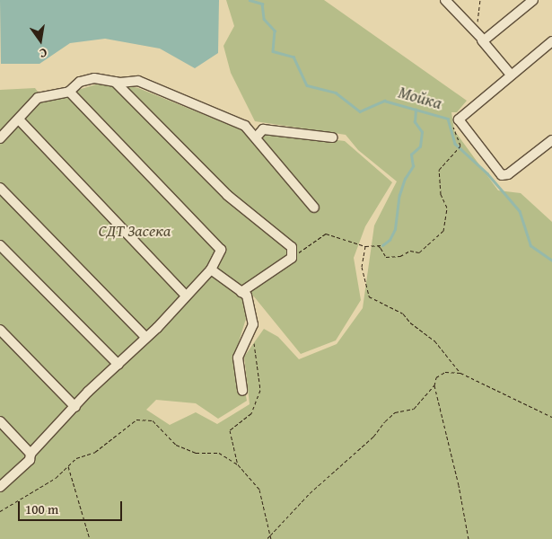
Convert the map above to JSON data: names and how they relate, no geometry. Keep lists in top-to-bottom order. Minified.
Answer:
{"water":["Мойка"],"parks":["СДТ Засека"],"scale_bar":"100 m","north":"bottom"}
